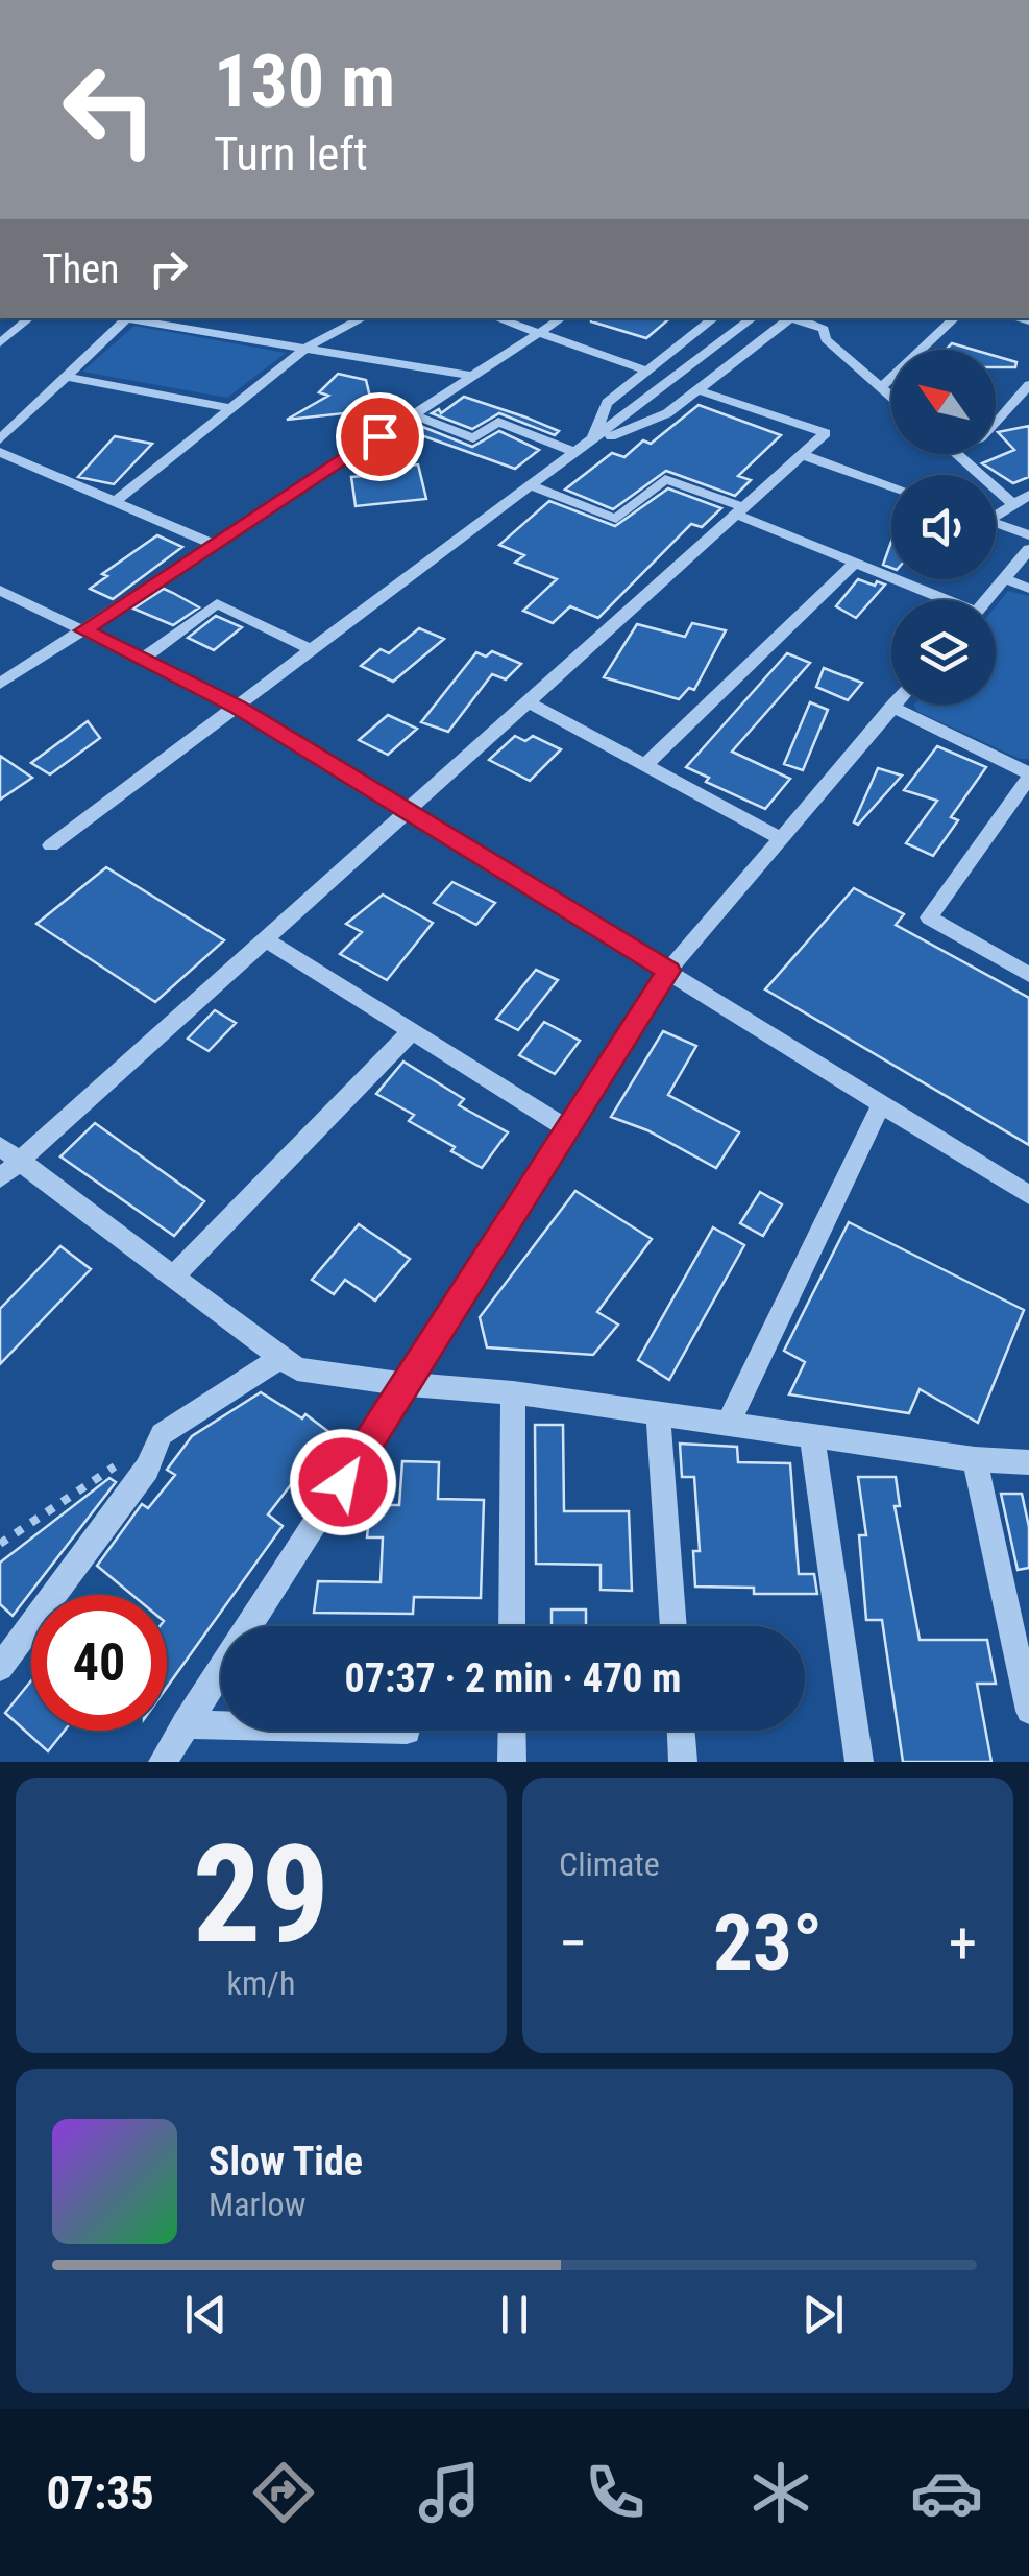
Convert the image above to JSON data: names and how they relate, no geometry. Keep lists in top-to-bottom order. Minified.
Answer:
{"north":"top left","page":{"turn":["130 m","Turn left"],"then":"Then","limit":"40","trip":"07:37 · 2 min · 470 m","tile":[["29","km/h"],"Climate"],"heat":["−","23°","+"],"song":["Slow Tide","Marlow"],"tabs":"07:35"}}
